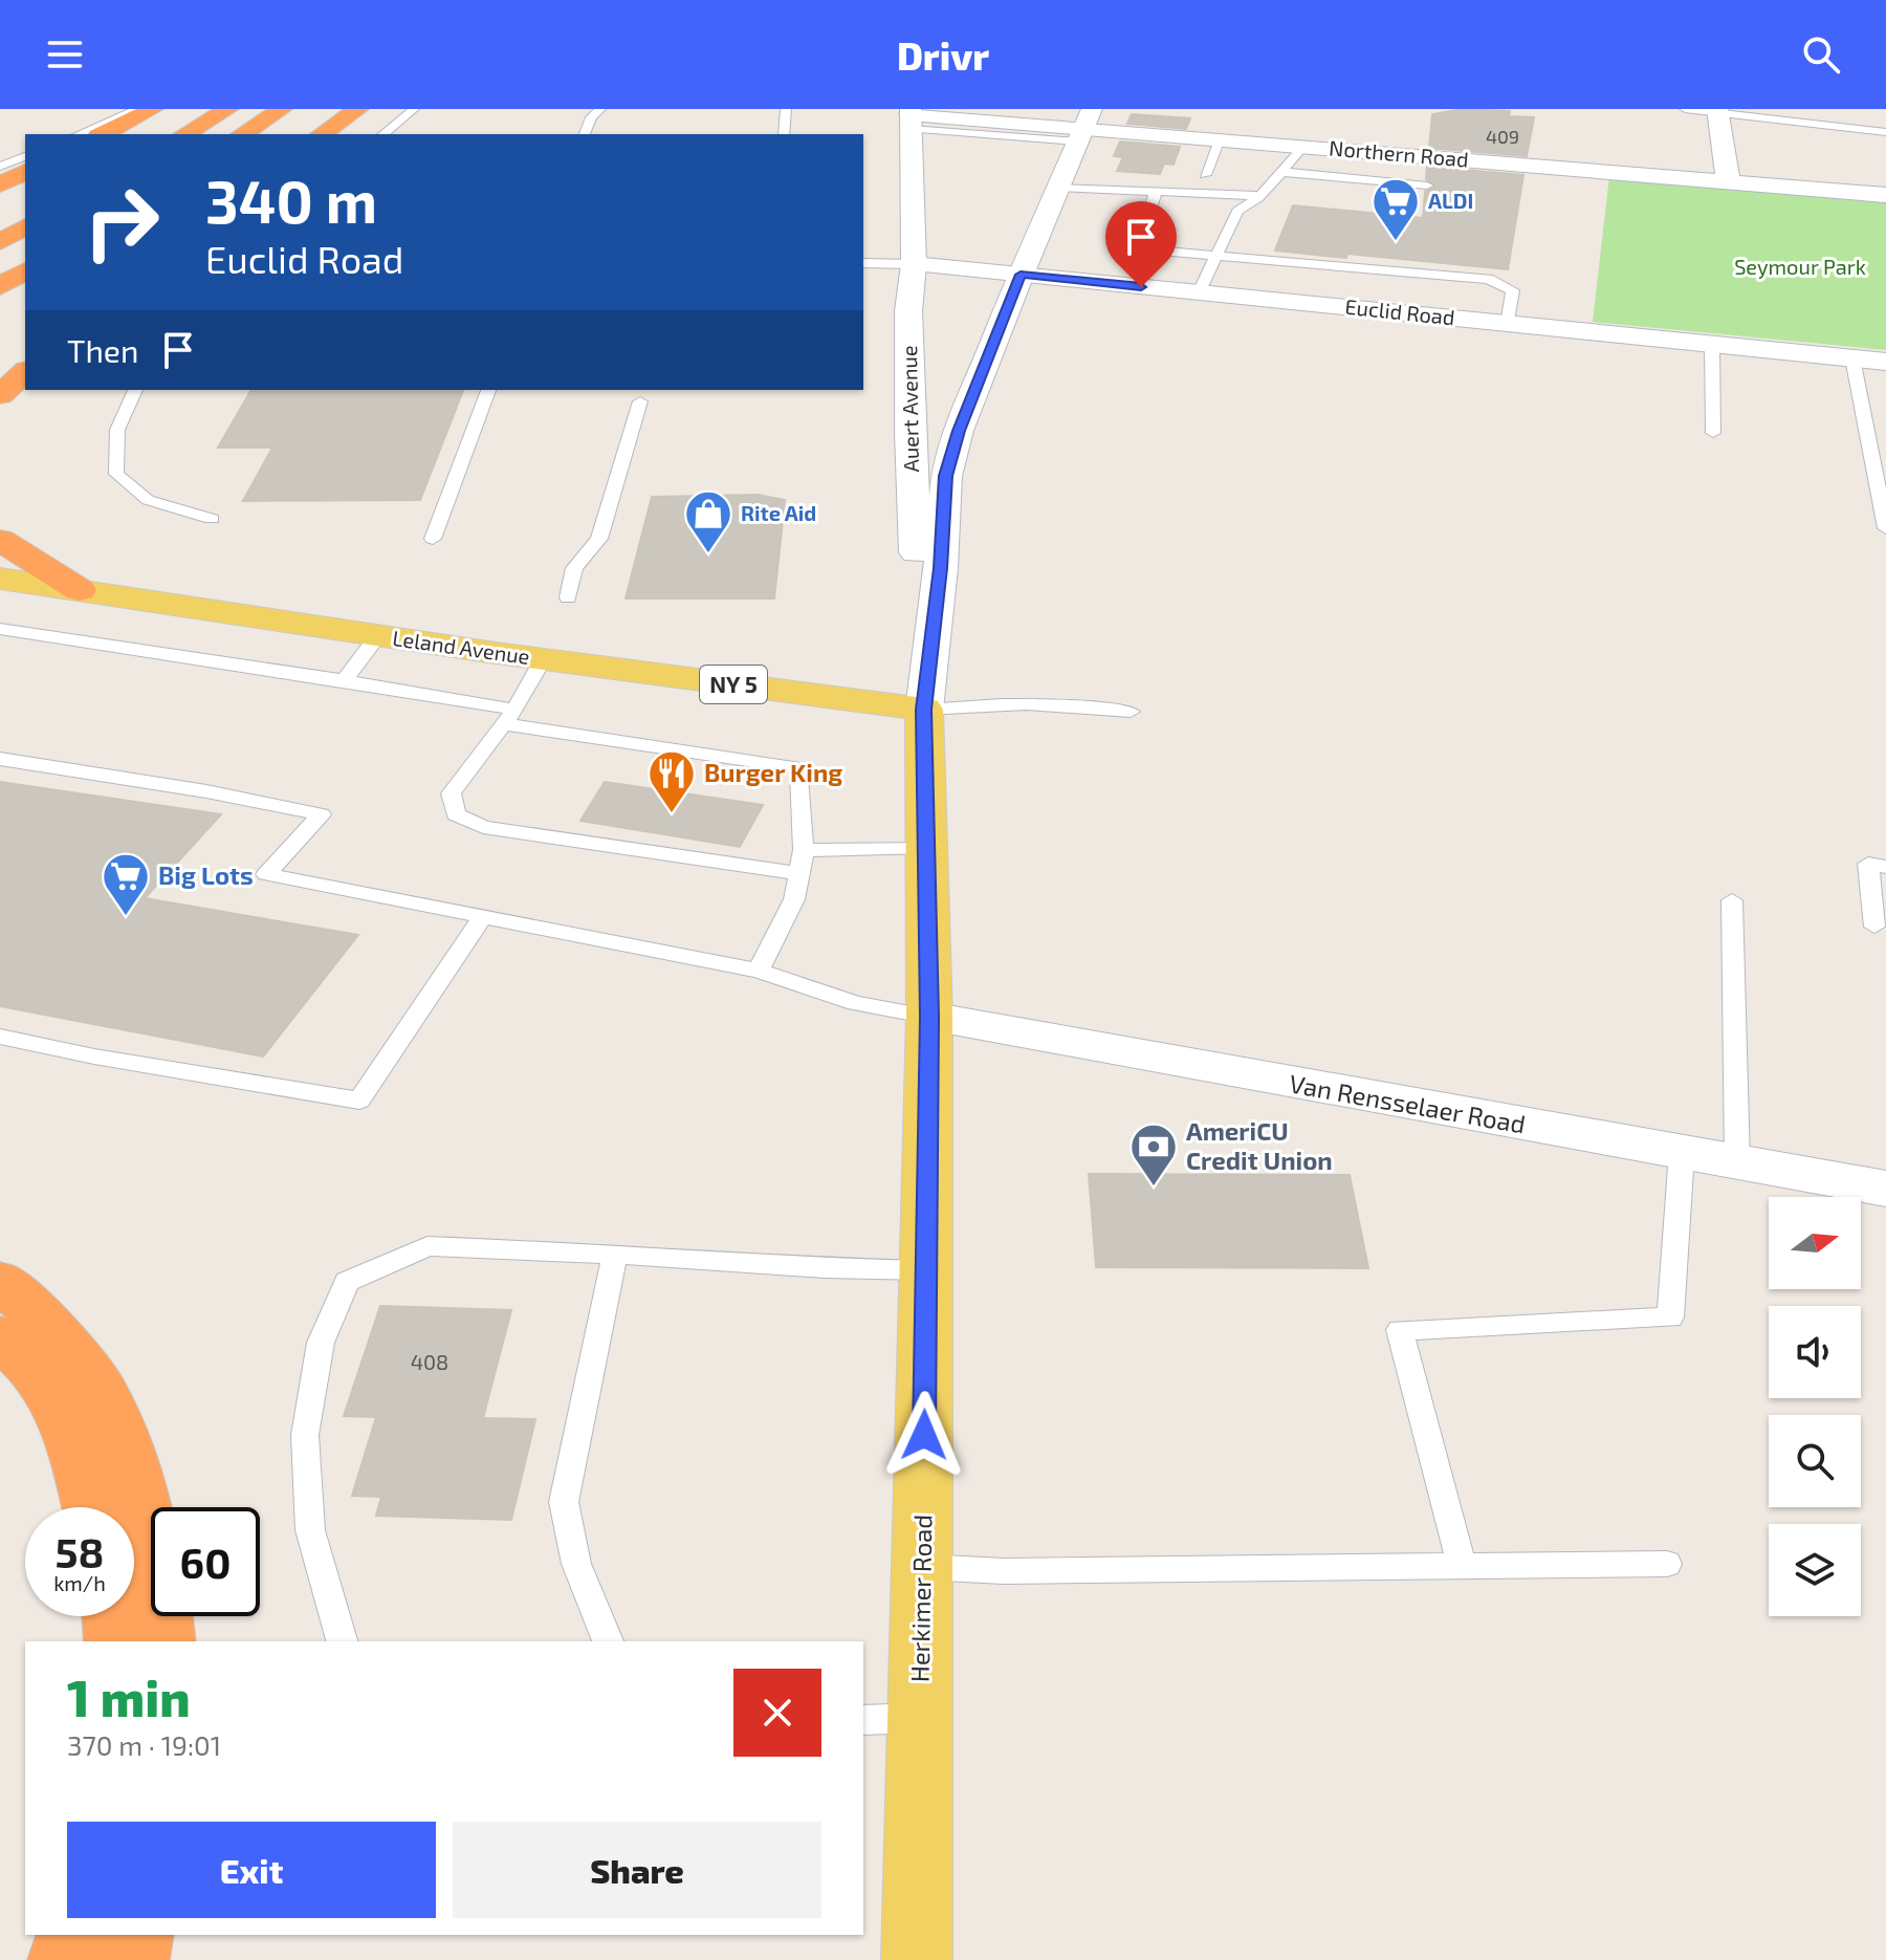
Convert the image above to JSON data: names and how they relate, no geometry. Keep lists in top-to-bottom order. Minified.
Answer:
{"streets":{"highway":["NY 5"],"main road":["Leland Avenue","Herkimer Road"],"street":["Northern Road","Euclid Road","Auert Avenue","Van Rensselaer Road"]},"crossings":[["Northern Road","Auert Avenue"],["Northern Road","Herkimer Road"],["Euclid Road","Auert Avenue"],["Euclid Road","Herkimer Road"],["Auert Avenue","Leland Avenue"],["Auert Avenue","Herkimer Road"],["Leland Avenue","NY 5"],["Leland Avenue","Herkimer Road"],["Van Rensselaer Road","Herkimer Road"]],"parks":["Seymour Park"],"places":{"supermarket":["ALDI","Big Lots"],"shop":["Rite Aid"],"restaurant":["Burger King"],"bank":["AmeriCU Credit Union"]},"house_numbers":["409","408"],"north":"right","page":{"header":"Drivr","turn":["340 m","Euclid Road"],"then":"Then","speed":"58 km/h","limit":"60","heading":["1 min","370 m · 19:01"],"buttons":["Exit","Share"]}}
